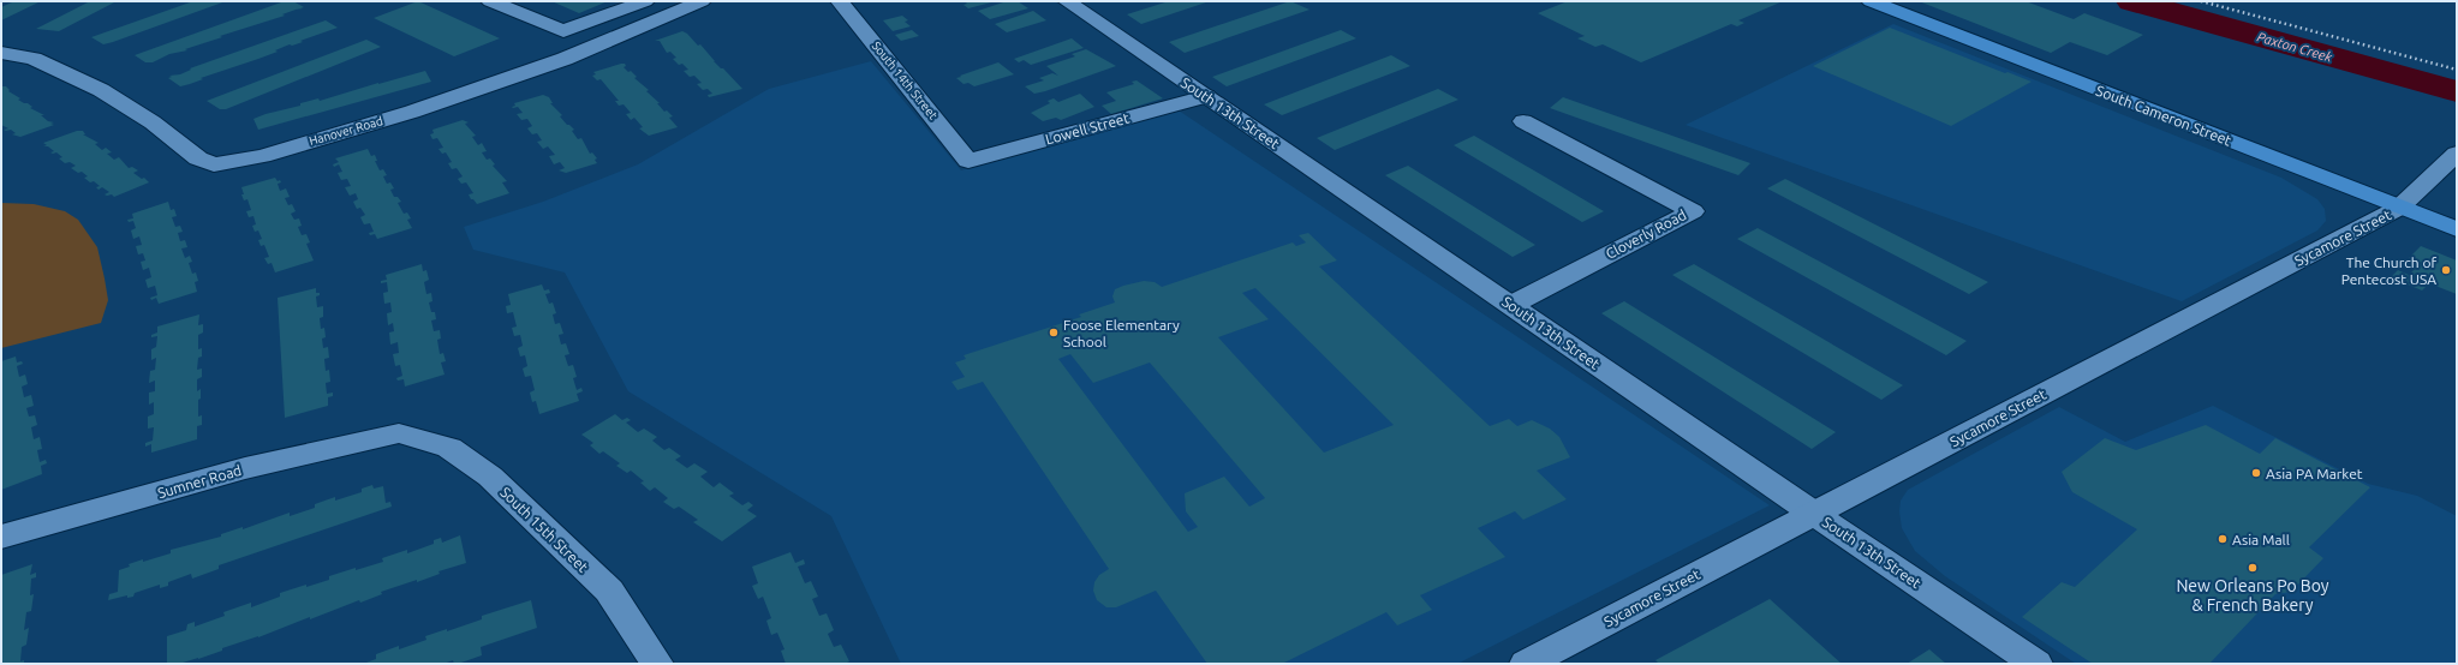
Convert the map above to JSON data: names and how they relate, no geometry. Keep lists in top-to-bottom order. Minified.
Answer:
{"streets":{"main road":["South Cameron Street"],"street":["South 14th Street","South 13th Street","Lowell Street","Hanover Road","Cloverly Road","Sycamore Street","Sumner Road","South 15th Street"]},"crossings":[["South 14th Street","Lowell Street"],["South 13th Street","Lowell Street"],["South 13th Street","Cloverly Road"],["South 13th Street","Sycamore Street"],["South Cameron Street","Sycamore Street"],["Sumner Road","South 15th Street"]],"water":["Paxton Creek"],"places":["The Church of Pentecost USA","Foose Elementary School","Asia PA Market","Asia Mall","New Orleans Po Boy & French Bakery"]}
